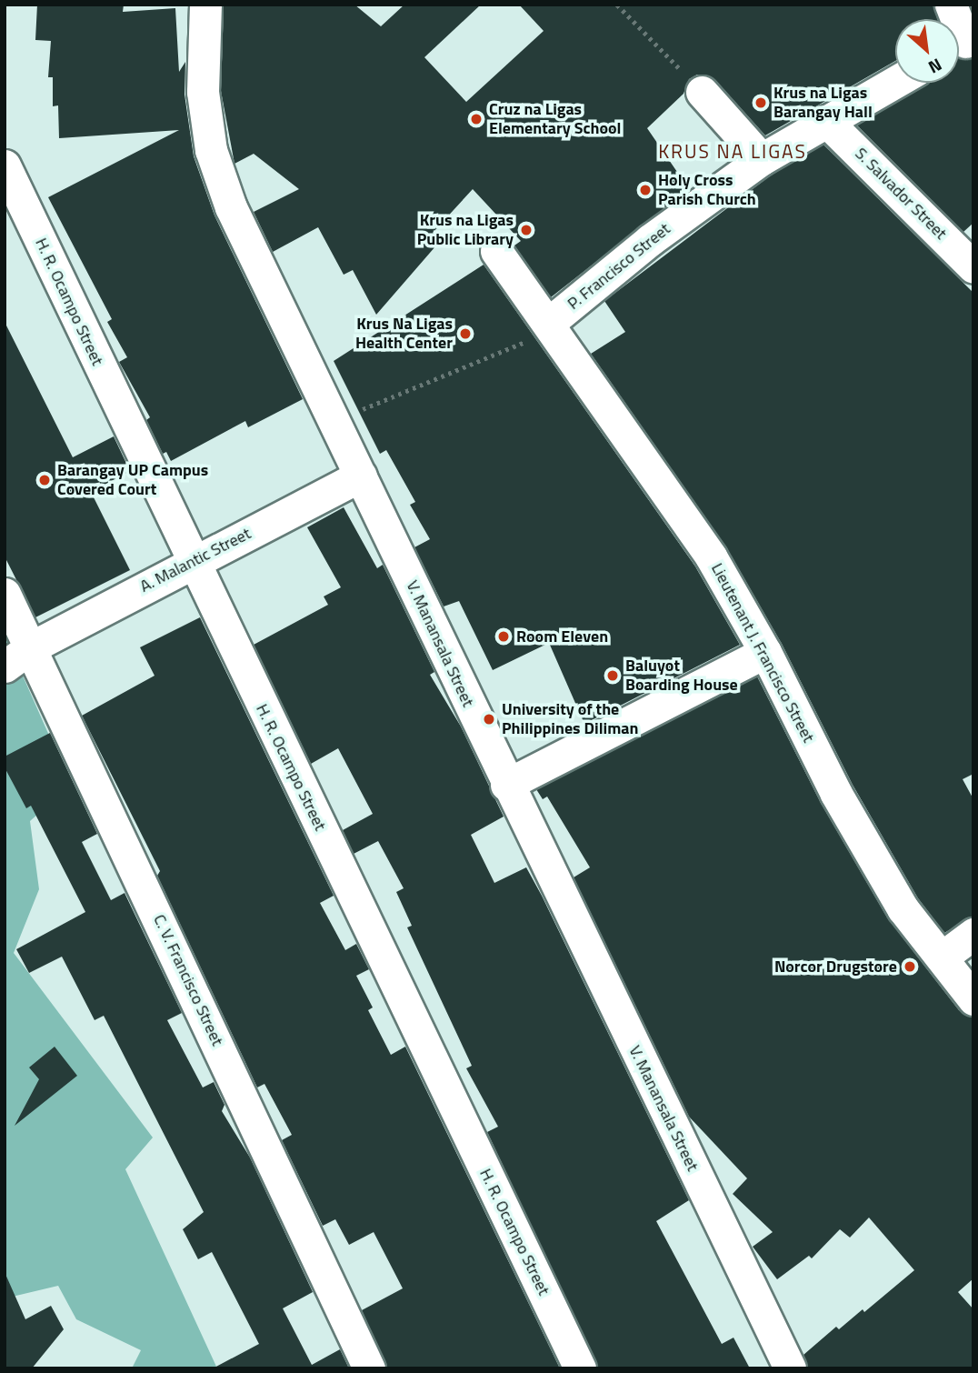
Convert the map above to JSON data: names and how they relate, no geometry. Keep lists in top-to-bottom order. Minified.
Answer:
{"streets":{"street":["S. Salvador Street","P. Francisco Street","H. R. Ocampo Street","A. Malantic Street","V. Manansala Street","Lieutenant J. Francisco Street","C. V. Francisco Street"]},"crossings":[["S. Salvador Street","P. Francisco Street"],["P. Francisco Street","Lieutenant J. Francisco Street"],["H. R. Ocampo Street","A. Malantic Street"],["A. Malantic Street","V. Manansala Street"],["A. Malantic Street","C. V. Francisco Street"]],"districts":["KRUS NA LIGAS"],"places":["Krus na Ligas Barangay Hall","Cruz na Ligas Elementary School","Holy Cross Parish Church","Krus na Ligas Public Library","Krus Na Ligas Health Center","Barangay UP Campus Covered Court","Room Eleven","Baluyot Boarding House","University of the Philippines Diliman","Norcor Drugstore"],"north":"bottom right"}
